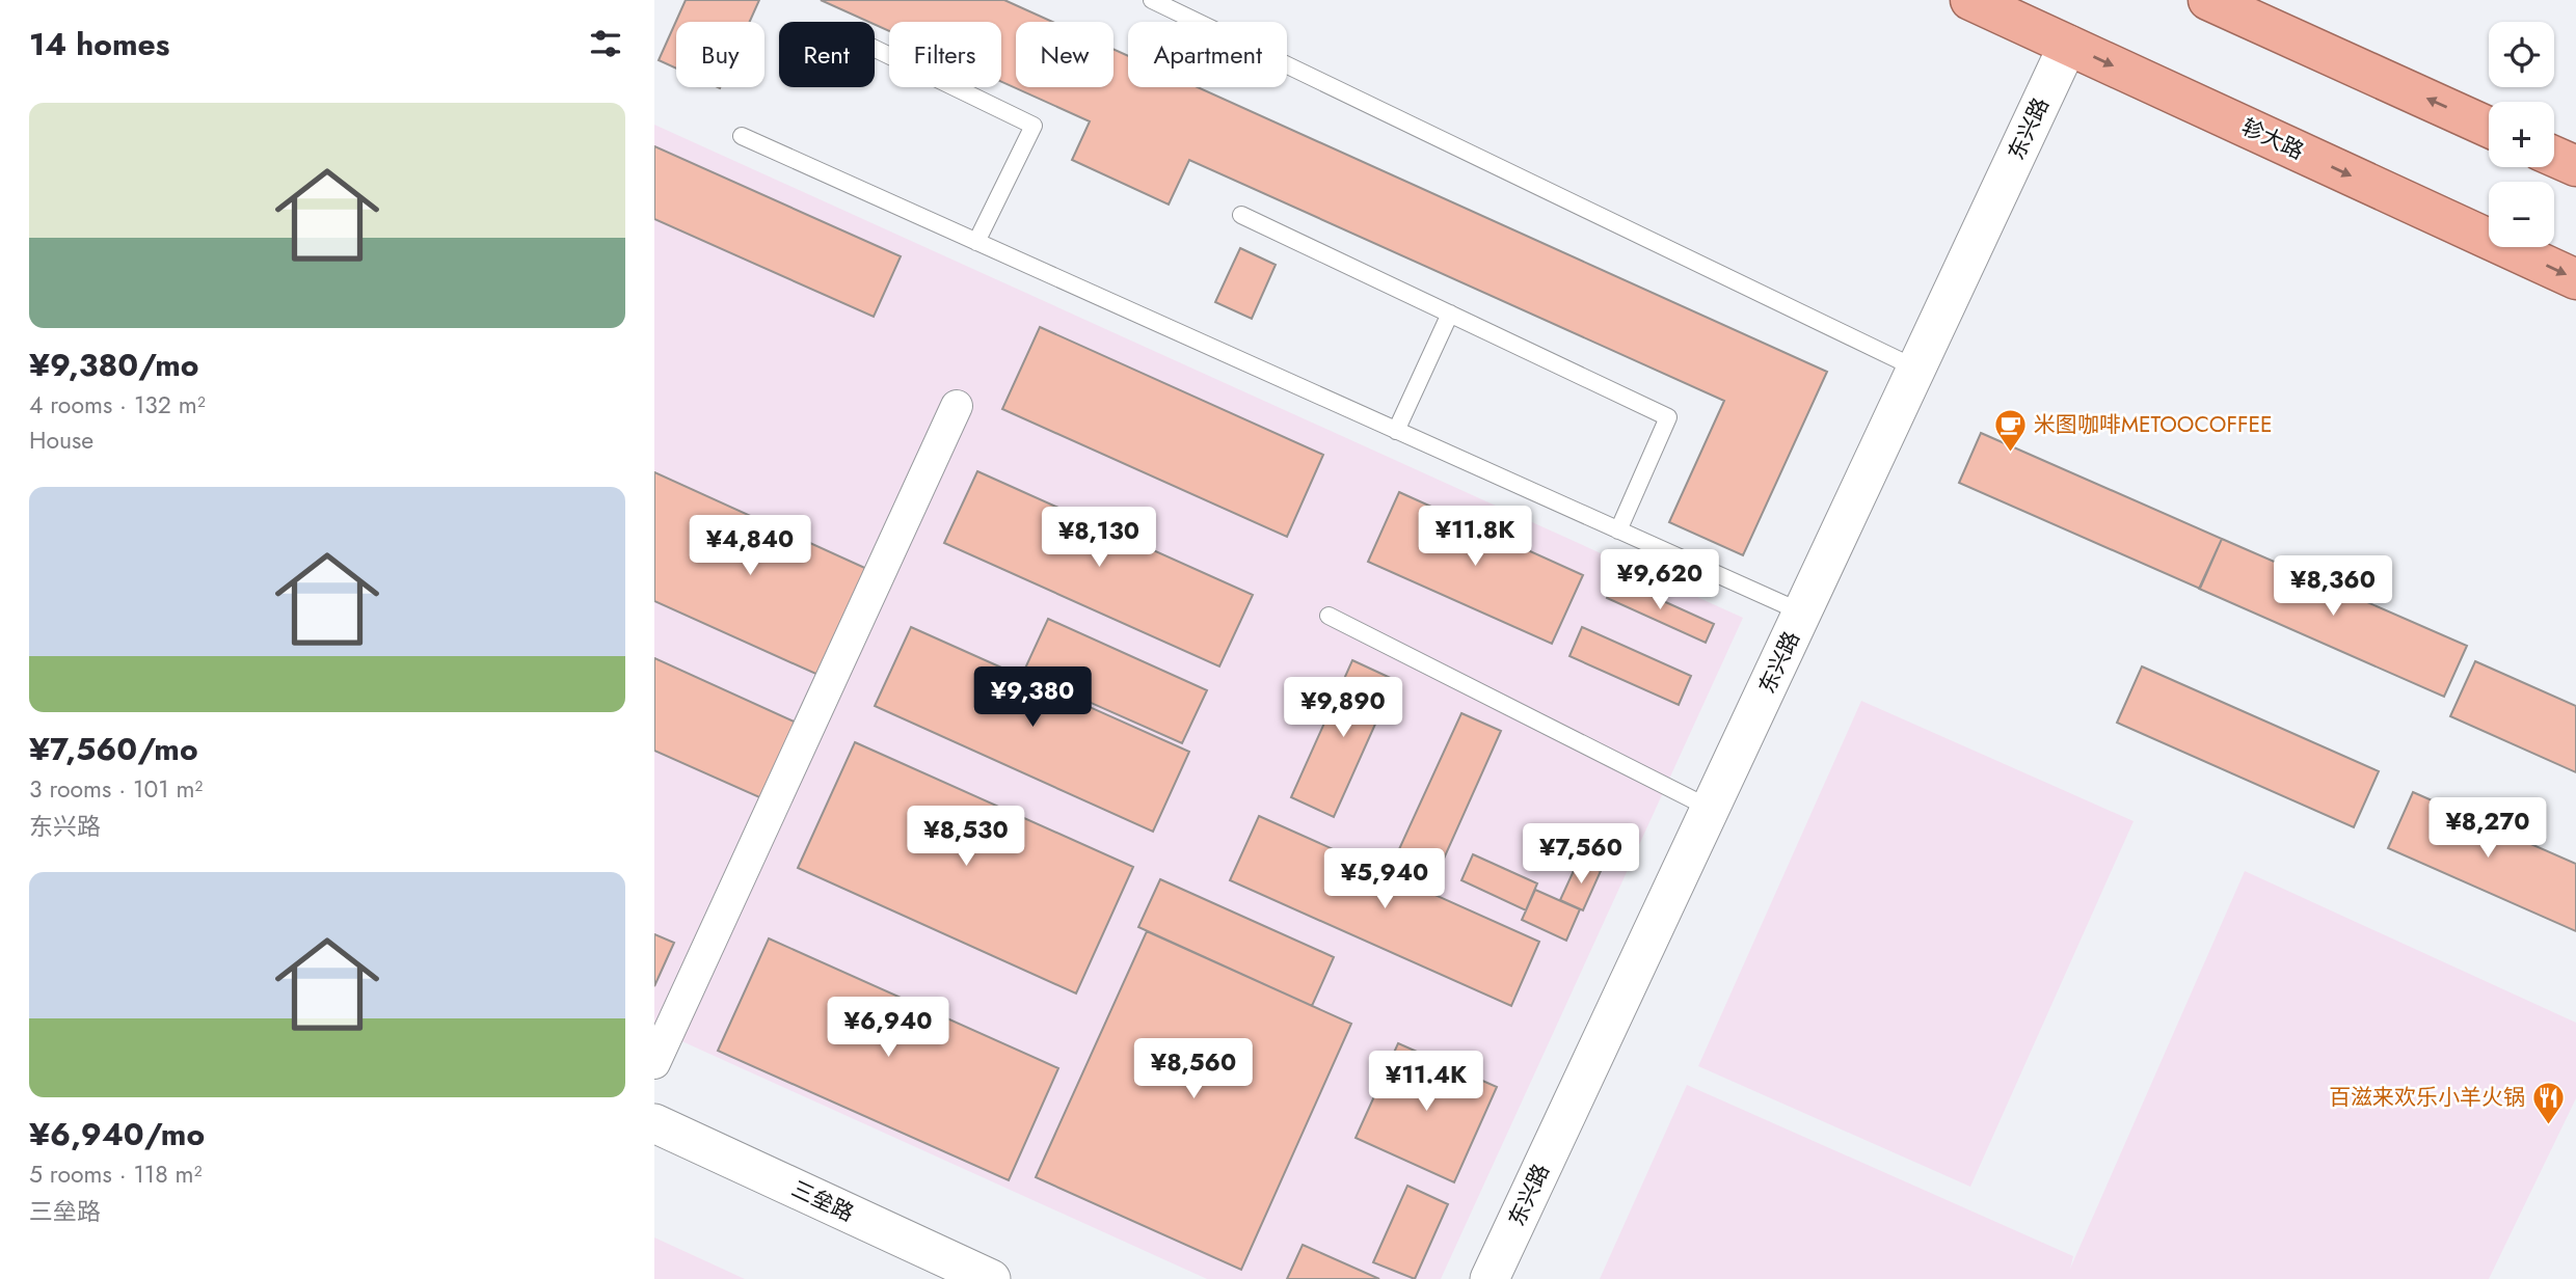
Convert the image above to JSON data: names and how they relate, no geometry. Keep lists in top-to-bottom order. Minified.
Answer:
{"streets":{"highway":["轸大路"],"street":["东兴路","三垒路"]},"crossings":[["东兴路","轸大路"]],"places":{"cafe":["米图咖啡METOOCOFFEE"],"restaurant":["百滋来欢乐小羊火锅"]},"page":{"heading":"14 homes","map_buttons":["+","−"],"chip":["Buy","Rent","Filters","New","Apartment"],"list":[{"name":"¥9,380/mo","note":"4 rooms · 132 m² · House"},{"name":"¥7,560/mo","note":"3 rooms · 101 m² · 东兴路"},{"name":"¥6,940/mo","note":"5 rooms · 118 m² · 三垒路"}],"price":["¥11.8K","¥8,130","¥4,840","¥9,620","¥8,360","¥9,380","¥9,890","¥8,270","¥8,530","¥7,560","¥5,940","¥6,940","¥8,560","¥11.4K"]}}
